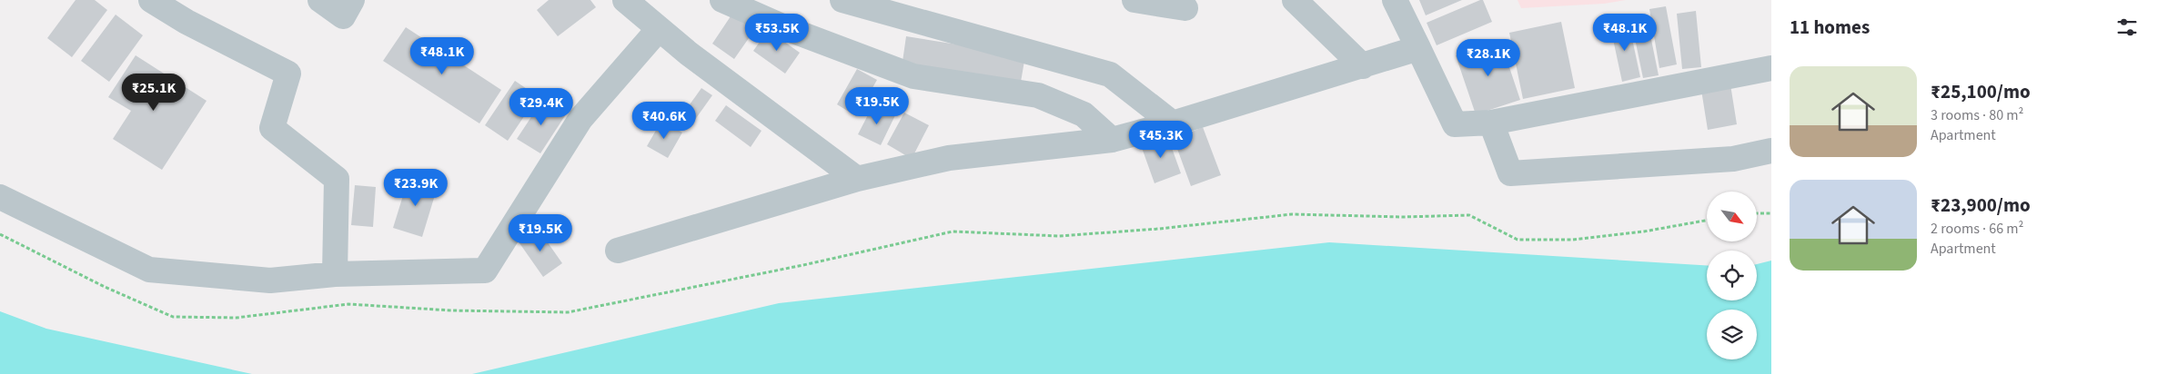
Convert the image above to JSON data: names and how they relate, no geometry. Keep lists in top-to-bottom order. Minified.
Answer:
{"north":"bottom right","page":{"heading":"11 homes","price":["₹53.5K","₹48.1K","₹48.1K","₹28.1K","₹25.1K","₹19.5K","₹29.4K","₹40.6K","₹45.3K","₹23.9K","₹19.5K"],"list":[{"name":"₹25,100/mo","note":"3 rooms · 80 m² · Apartment"},{"name":"₹23,900/mo","note":"2 rooms · 66 m² · Apartment"}]}}
